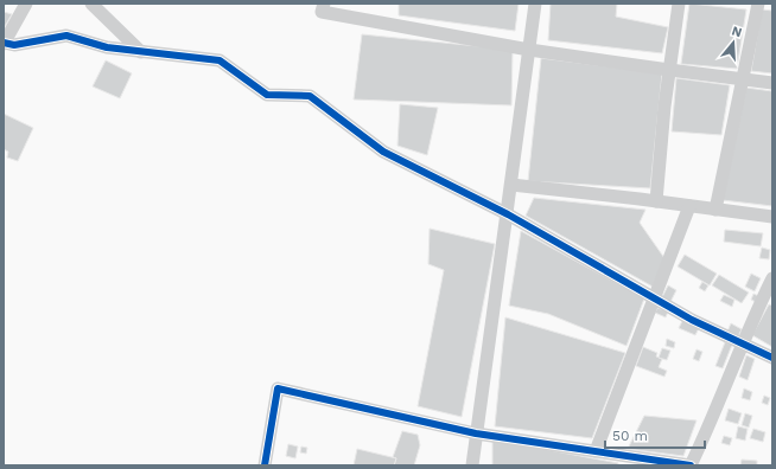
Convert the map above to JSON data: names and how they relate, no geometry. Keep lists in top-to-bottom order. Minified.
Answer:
{"scale_bar":"50 m","north":"top"}
